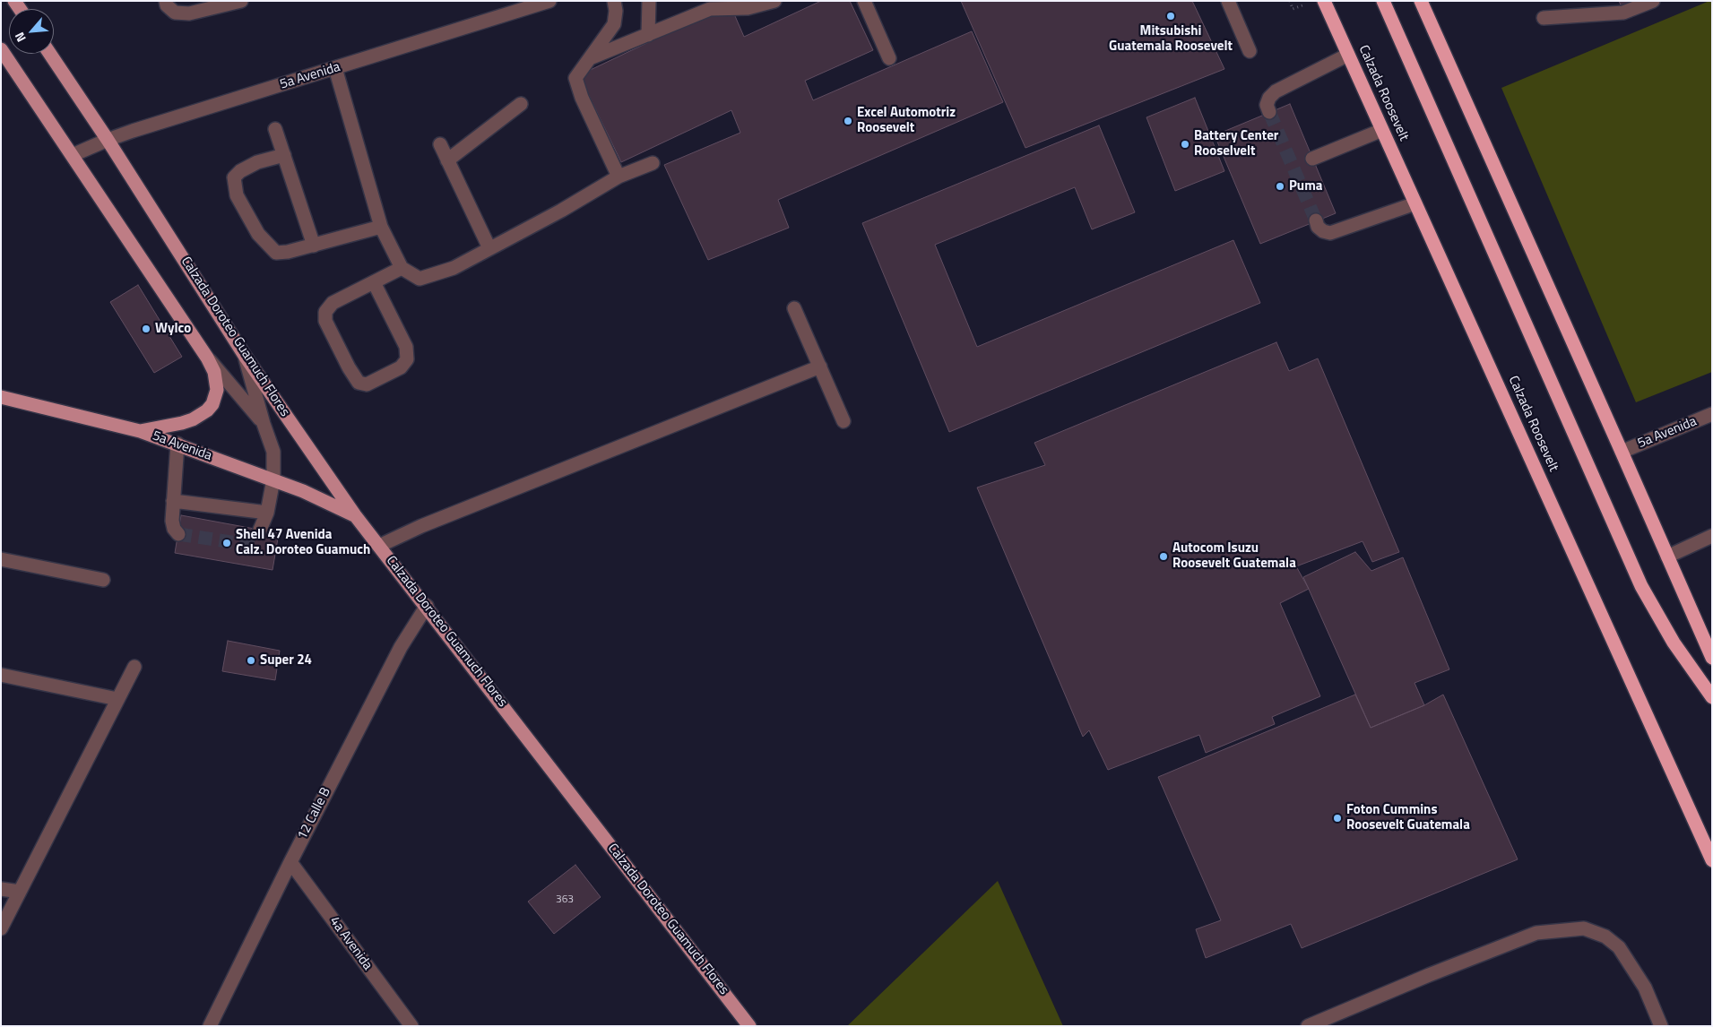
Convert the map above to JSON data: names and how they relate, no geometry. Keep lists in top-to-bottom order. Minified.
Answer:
{"streets":{"highway":["Calzada Roosevelt"],"main road":["5a Avenida","Calzada Doroteo Guamuch Flores"],"street":["12 Calle B","4a Avenida"]},"crossings":[["5a Avenida","Calzada Doroteo Guamuch Flores"],["Calzada Doroteo Guamuch Flores","12 Calle B"],["12 Calle B","4a Avenida"]],"places":["Mitsubishi Guatemala Roosevelt","Excel Automotriz Roosevelt","Battery Center Rooselvelt","Puma","Wylco","Shell 47 Avenida Calz. Doroteo Guamuch","Autocom Isuzu Roosevelt Guatemala","Super 24","Foton Cummins Roosevelt Guatemala"],"house_numbers":["363"],"north":"bottom left"}
